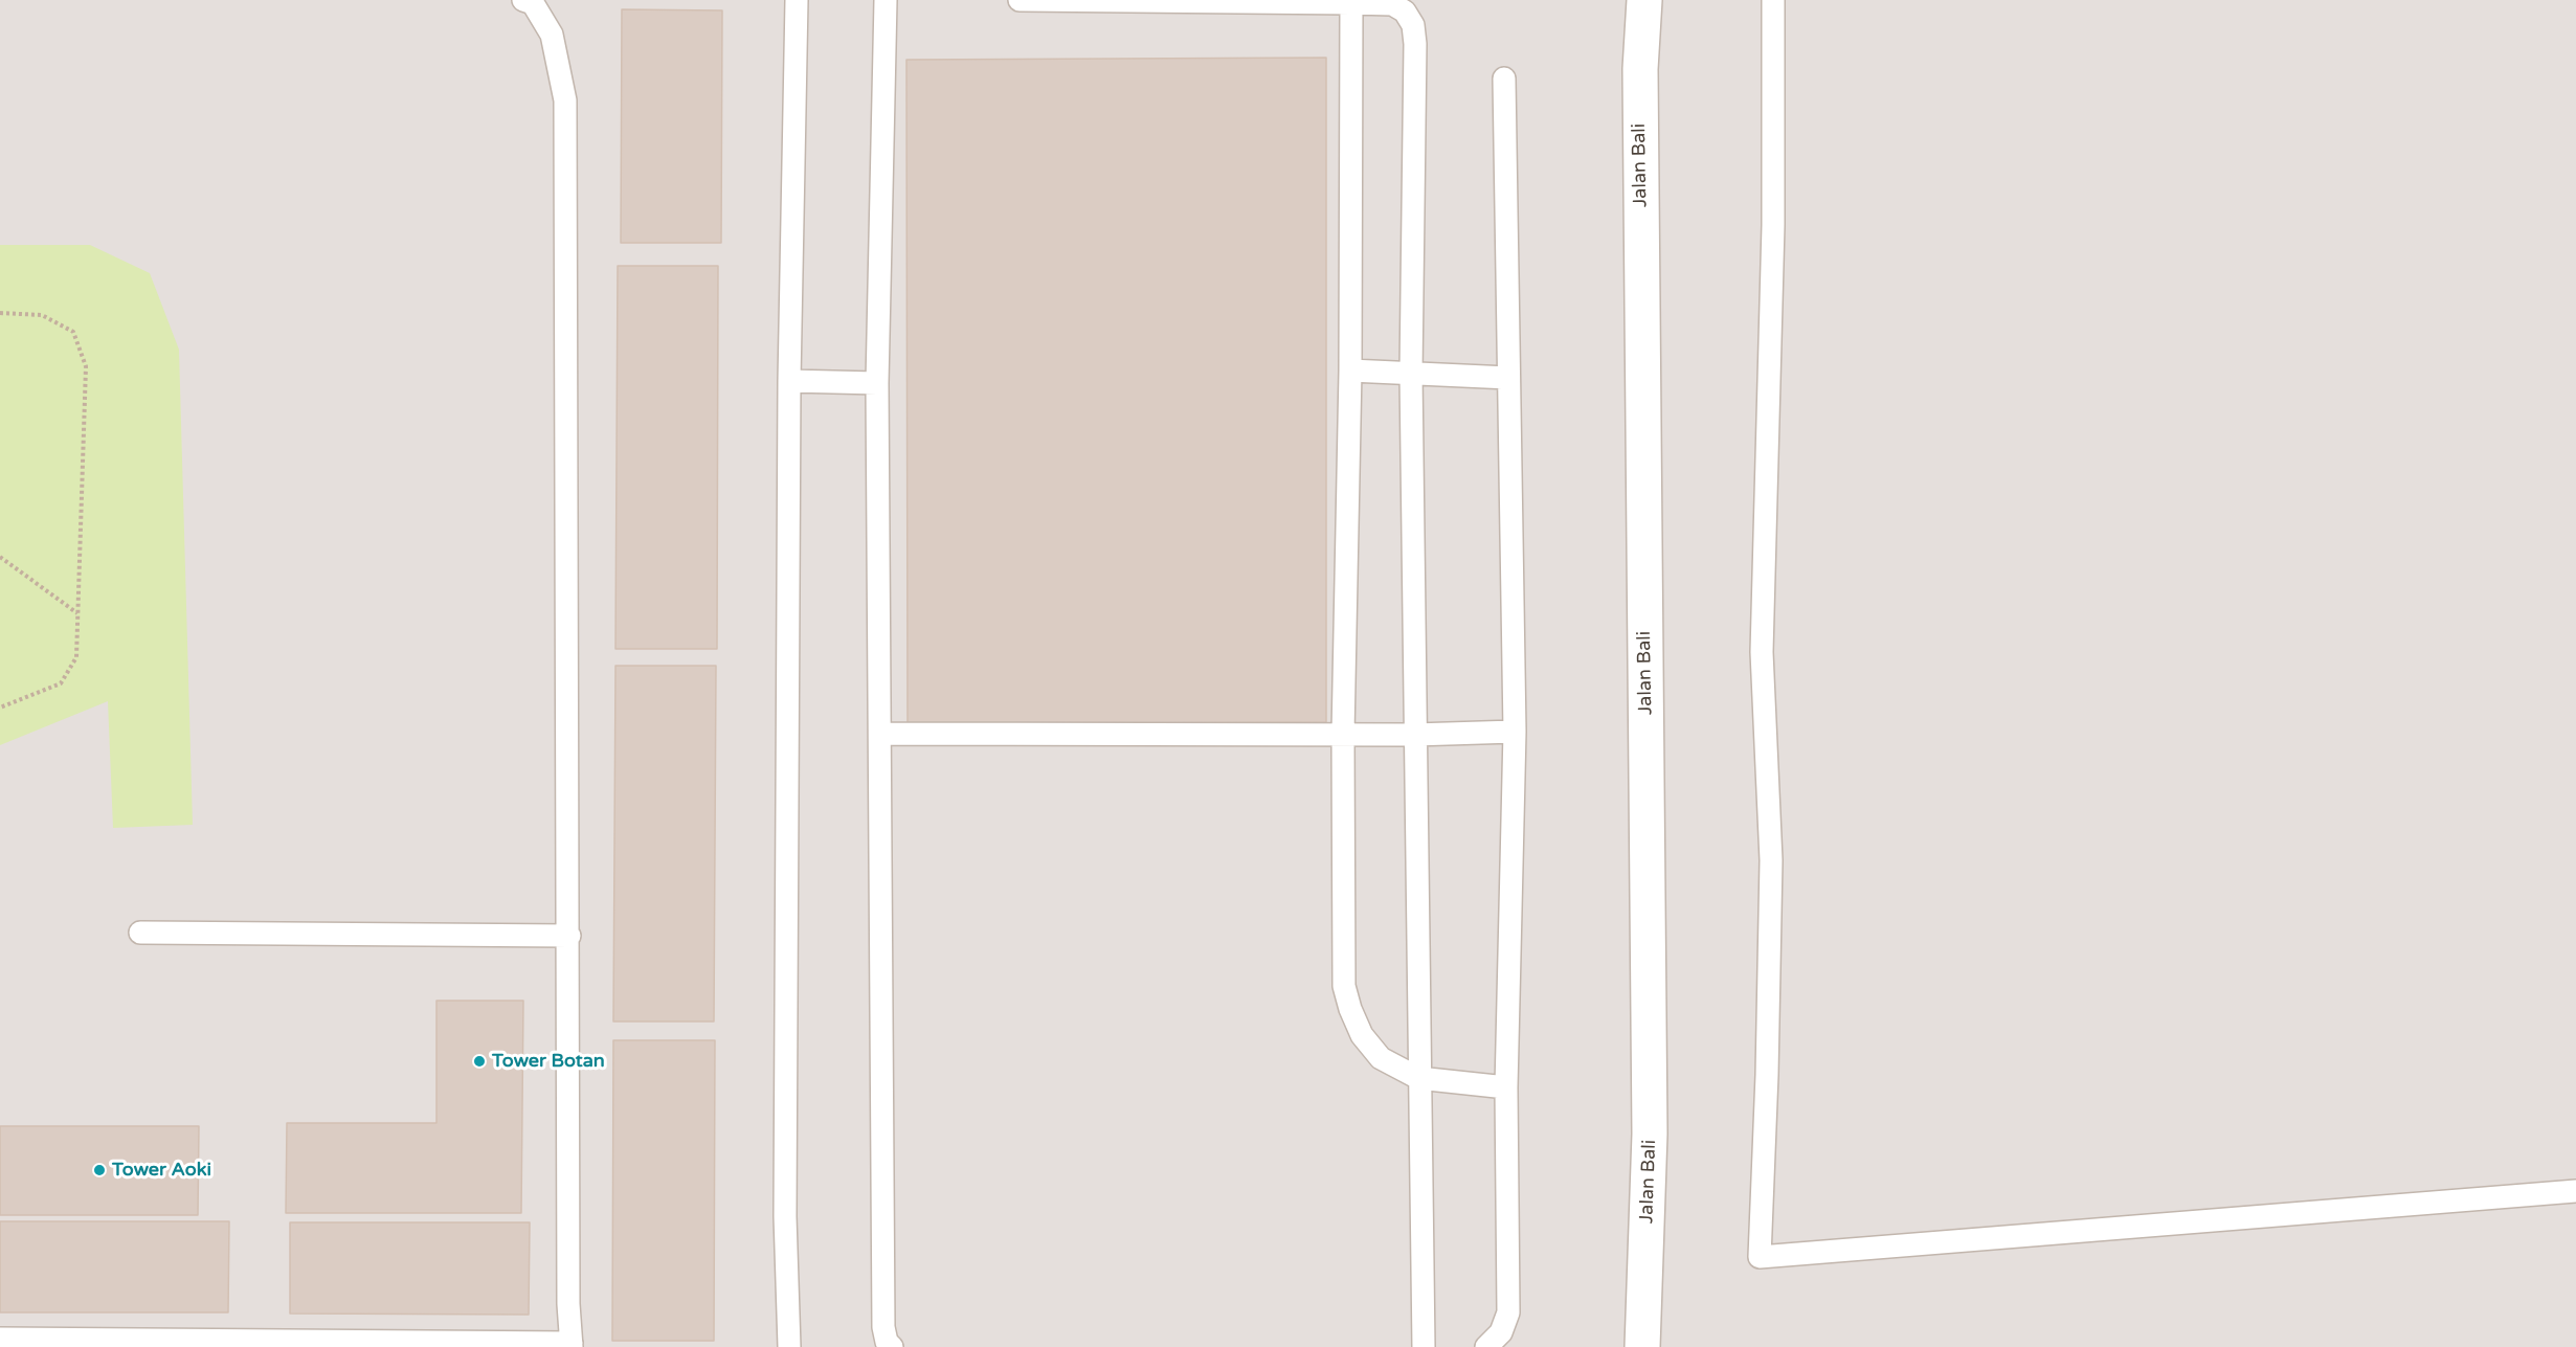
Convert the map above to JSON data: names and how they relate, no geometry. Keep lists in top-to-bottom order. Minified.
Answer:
{"streets":{"street":["Jalan Bali"]},"places":["Tower Botan","Tower Aoki"]}
